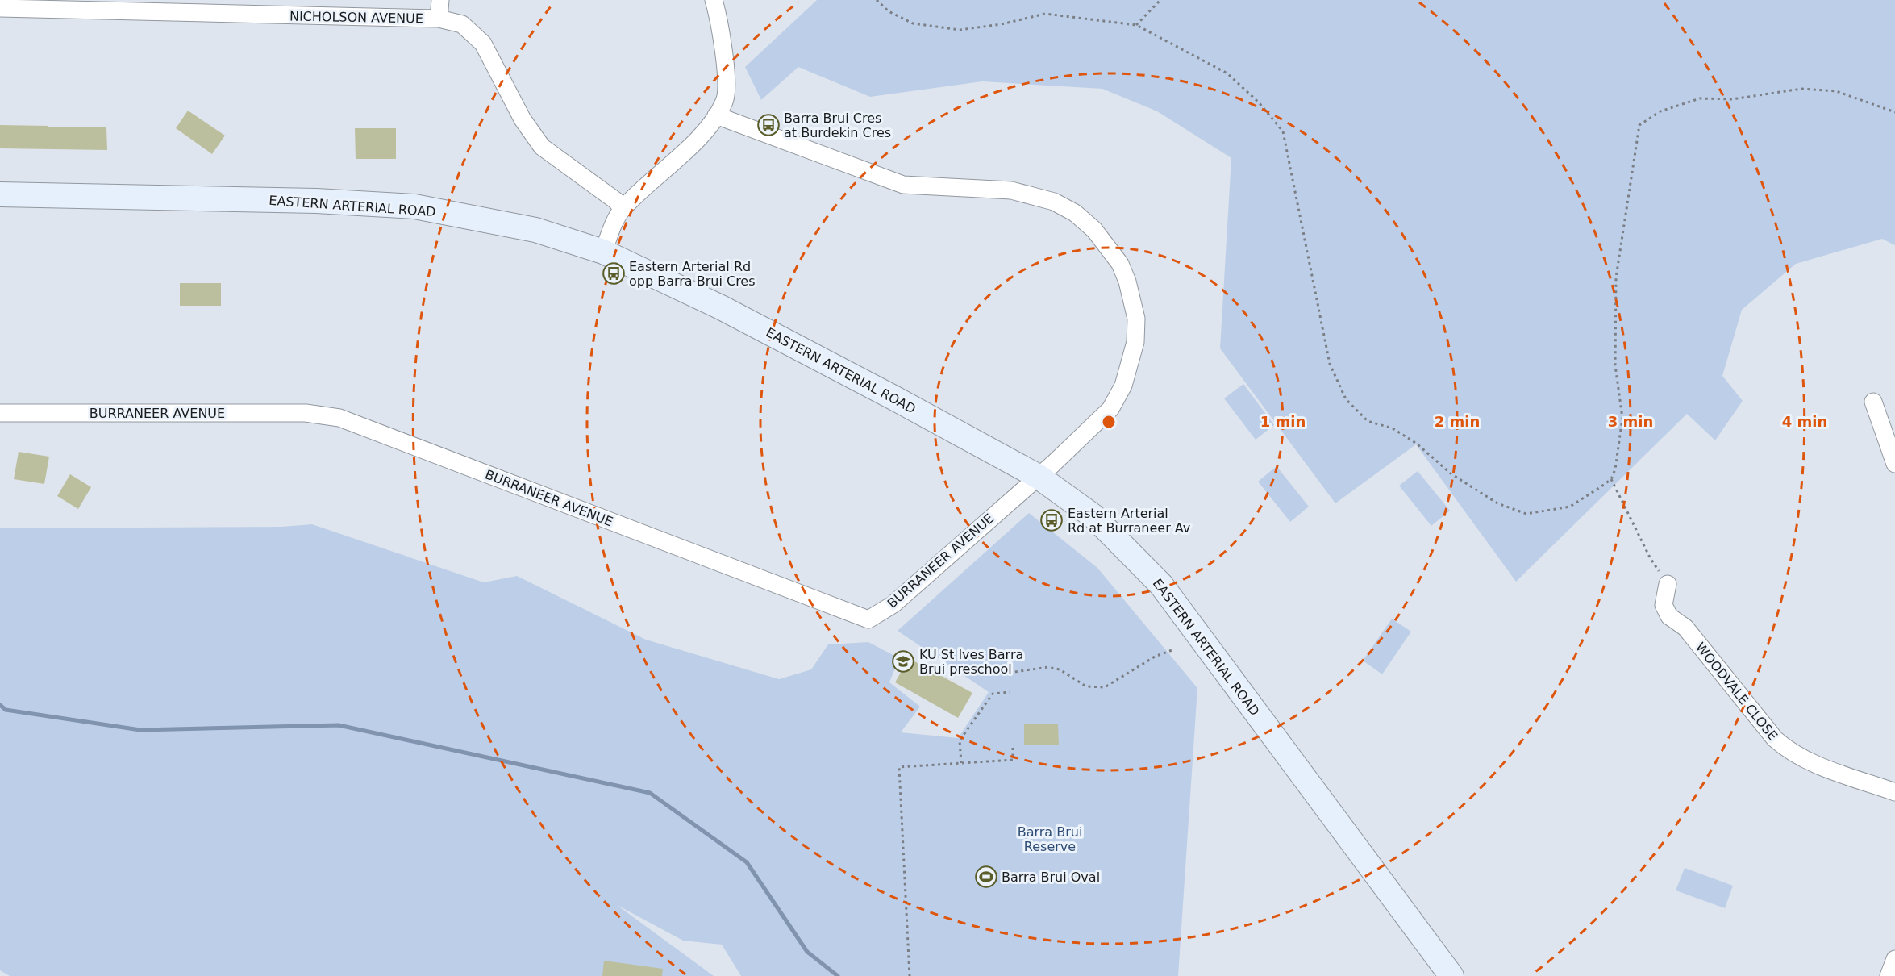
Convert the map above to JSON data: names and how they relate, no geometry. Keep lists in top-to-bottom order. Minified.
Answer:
{"streets":{"main road":["EASTERN ARTERIAL ROAD"],"street":["NICHOLSON AVENUE","BURRANEER AVENUE","WOODVALE CLOSE"]},"crossings":[["EASTERN ARTERIAL ROAD","BURRANEER AVENUE"]],"parks":["Barra Brui Reserve"],"places":{"bus stop":["Barra Brui Cres at Burdekin Cres","Eastern Arterial Rd opp Barra Brui Cres","Eastern Arterial Rd at Burraneer Av"],"school or university":["KU St Ives Barra Brui preschool"],"sports":["Barra Brui Oval"]},"rings":["1 min","2 min","3 min","4 min"]}
